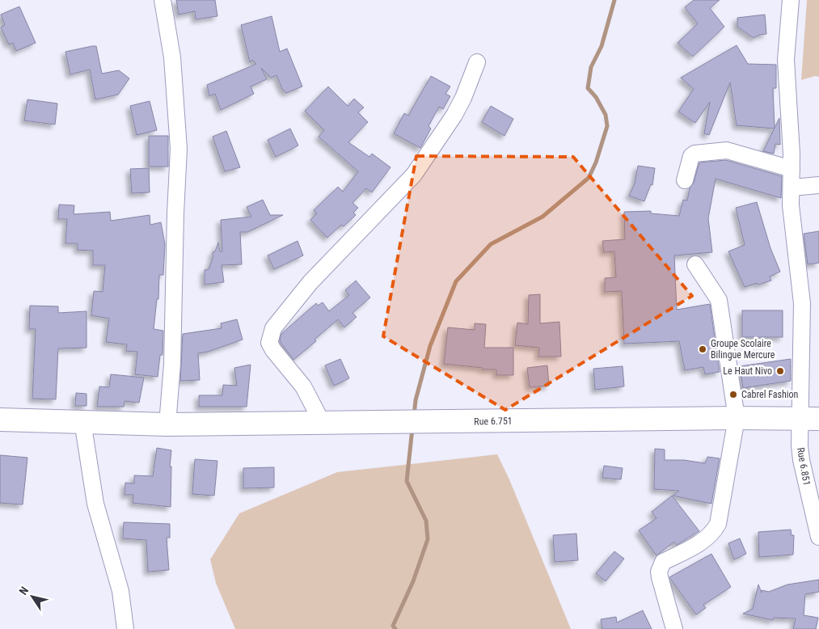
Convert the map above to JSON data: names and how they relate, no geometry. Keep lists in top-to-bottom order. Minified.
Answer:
{"streets":{"main road":["Rue 6.751"],"street":["Rue 6.851"]},"crossings":[["Rue 6.751","Rue 6.851"]],"places":["Groupe Scolaire Bilingue Mercure","Le Haut Nivo","Cabrel Fashion"],"north":"top left"}
